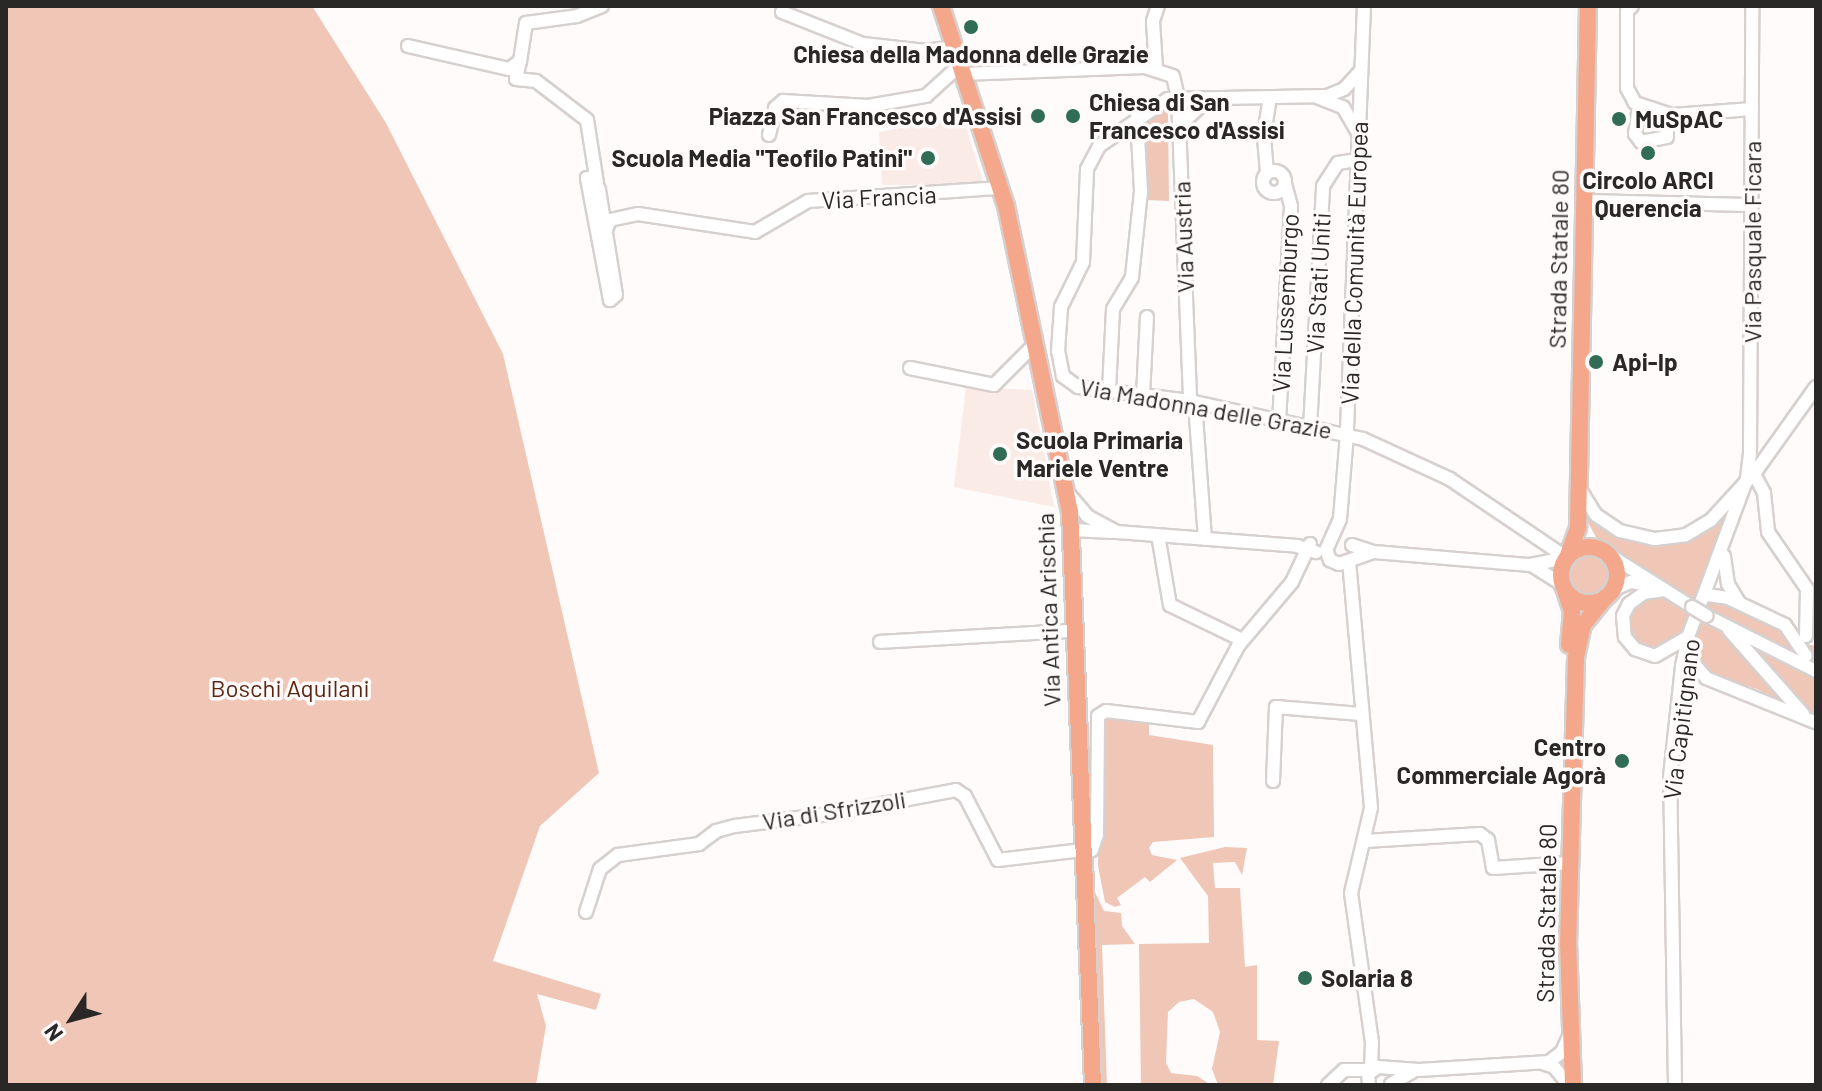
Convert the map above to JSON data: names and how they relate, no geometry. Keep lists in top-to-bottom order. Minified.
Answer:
{"streets":{"main road":["Strada Statale 80","Via Antica Arischia"],"street":["Via Francia","Via Austria","Via Pasquale Ficara","Via della Comunità Europea","Via Stati Uniti","Via Lussemburgo","Via Madonna delle Grazie","Via Capitignano","Via di Sfrizzoli"]},"crossings":[["Via Francia","Via Antica Arischia"],["Via Austria","Via Madonna delle Grazie"],["Strada Statale 80","Via Madonna delle Grazie"],["Via della Comunità Europea","Via Stati Uniti"],["Via della Comunità Europea","Via Madonna delle Grazie"],["Via Stati Uniti","Via Madonna delle Grazie"],["Via Lussemburgo","Via Madonna delle Grazie"],["Via Antica Arischia","Via di Sfrizzoli"]],"parks":["Boschi Aquilani"],"places":["Chiesa della Madonna delle Grazie","Piazza San Francesco d'Assisi","Chiesa di San Francesco d'Assisi","MuSpAC","Circolo ARCI Querencia","Scuola Media \"Teofilo Patini\"","Api-Ip","Scuola Primaria Mariele Ventre","Centro Commerciale Agorà","Solaria 8"],"north":"bottom left"}
